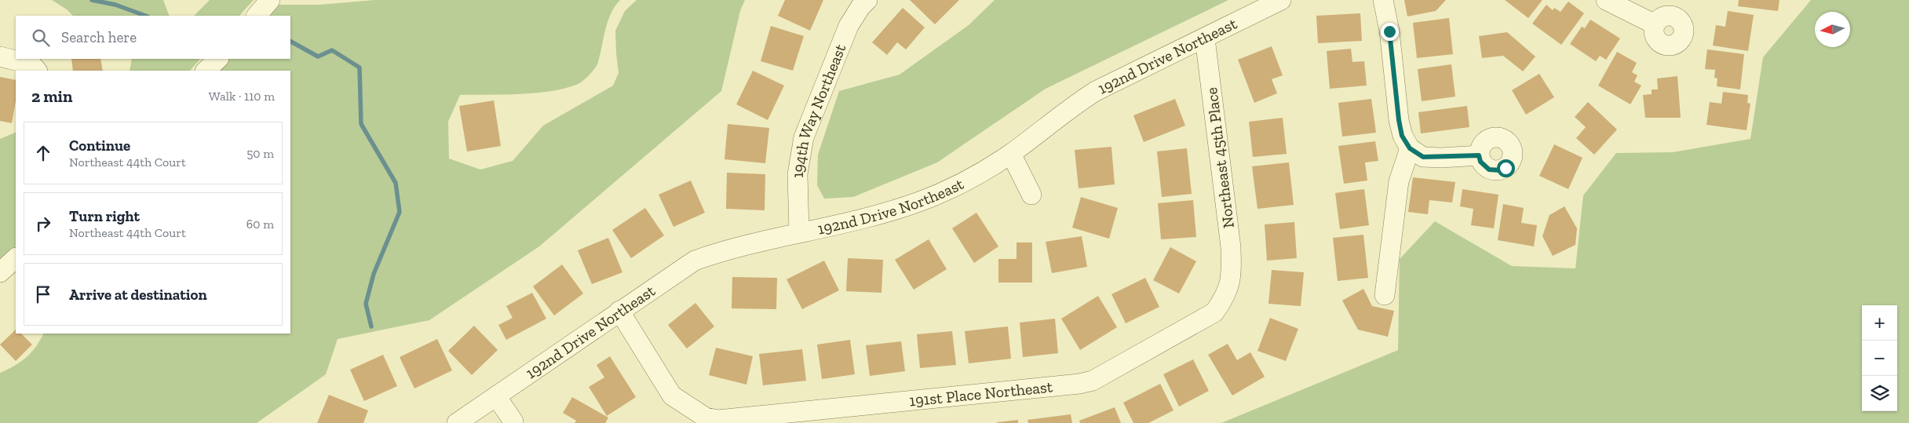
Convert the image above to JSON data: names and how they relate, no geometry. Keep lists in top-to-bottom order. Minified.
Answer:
{"streets":{"street":["192nd Drive Northeast","194th Way Northeast","Northeast 45th Place","191st Place Northeast"]},"crossings":[["192nd Drive Northeast","194th Way Northeast"],["192nd Drive Northeast","Northeast 45th Place"],["192nd Drive Northeast","191st Place Northeast"],["Northeast 45th Place","191st Place Northeast"]],"north":"left","page":{"search":"Search here","heading":["2 min","Walk · 110 m"],"list":[["Continue","Northeast 44th Court","50 m"],["Turn right","Northeast 44th Court","60 m"],"Arrive at destination"],"map_buttons":["+","−"]}}
